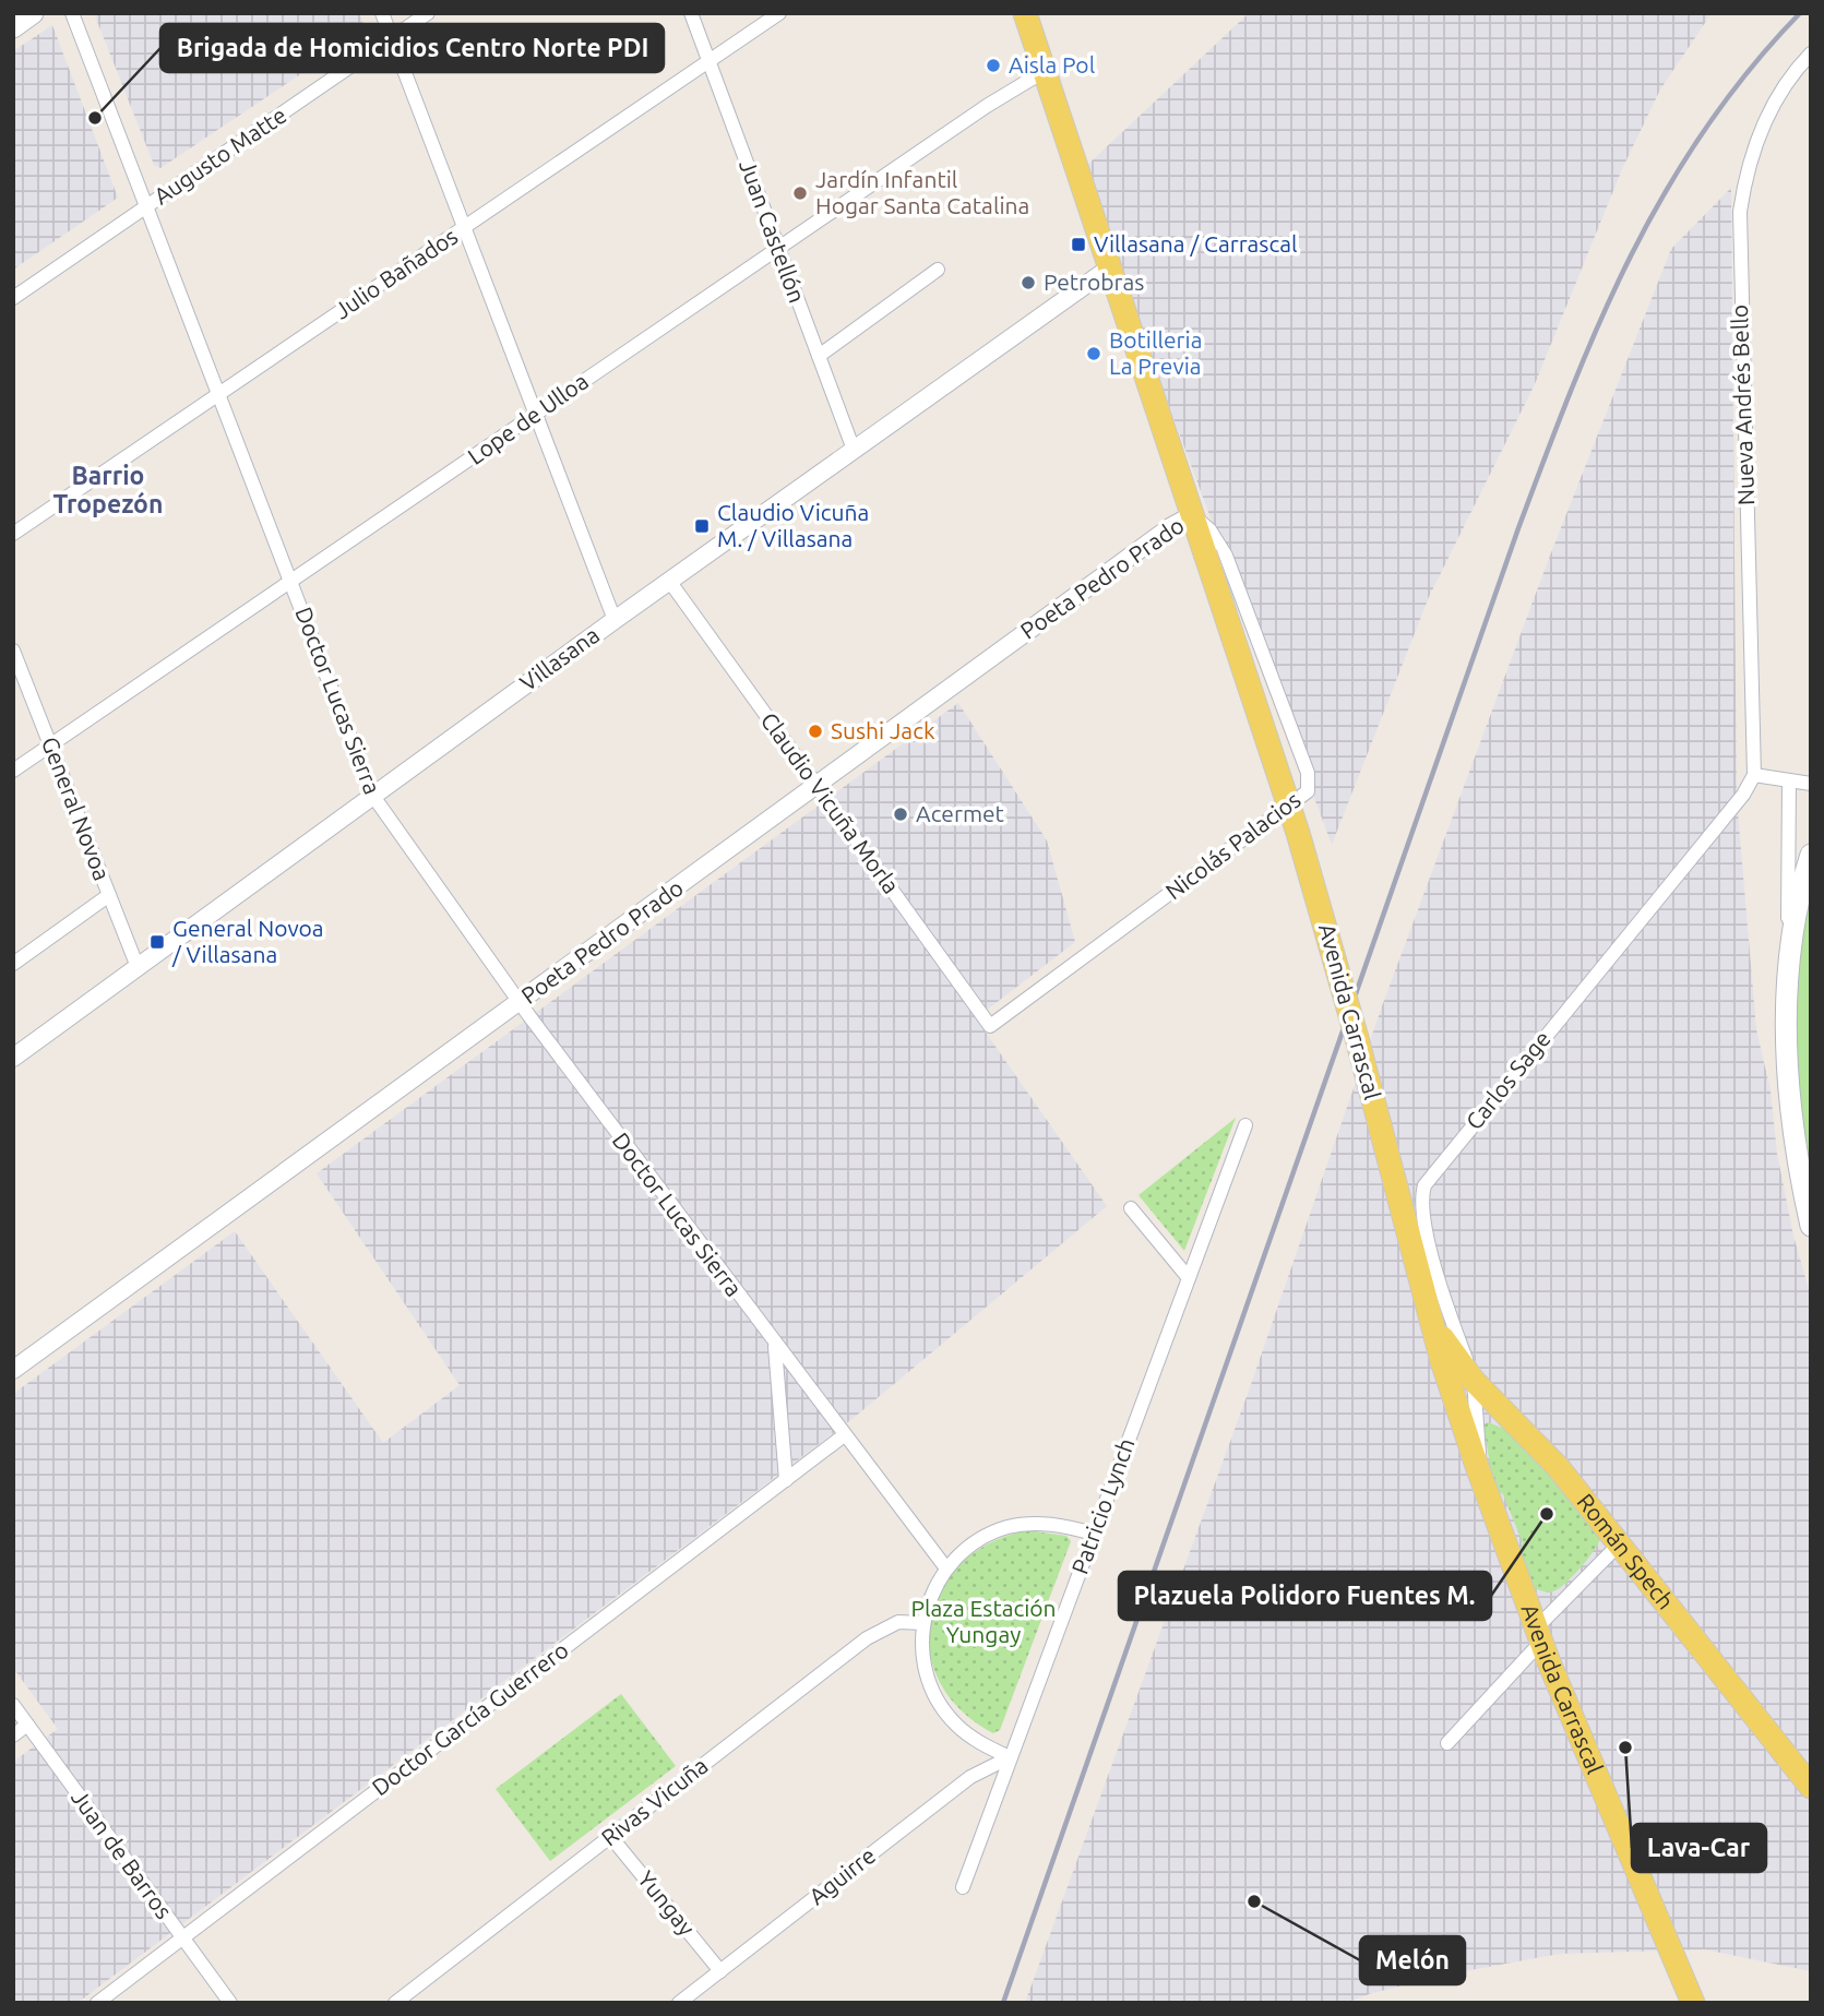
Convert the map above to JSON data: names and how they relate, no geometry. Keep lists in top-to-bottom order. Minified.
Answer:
{"streets":{"main road":["Avenida Carrascal","Román Spech"],"street":["Augusto Matte","Juan Castellón","Julio Bañados","Nueva Andrés Bello","Lope de Ulloa","Poeta Pedro Prado","Villasana","Doctor Lucas Sierra","Claudio Vicuña Morla","General Novoa","Nicolás Palacios","Carlos Sage","Patricio Lynch","Doctor García Guerrero","Rivas Vicuña","Juan de Barros","Aguirre","Yungay"]},"crossings":[["Augusto Matte","Doctor Lucas Sierra"],["Juan Castellón","Julio Bañados"],["Juan Castellón","Lope de Ulloa"],["Juan Castellón","Villasana"],["Julio Bañados","Doctor Lucas Sierra"],["Nueva Andrés Bello","Carlos Sage"],["Lope de Ulloa","Doctor Lucas Sierra"],["Lope de Ulloa","General Novoa"],["Lope de Ulloa","Avenida Carrascal"],["Poeta Pedro Prado","Doctor Lucas Sierra"],["Poeta Pedro Prado","Claudio Vicuña Morla"],["Poeta Pedro Prado","Nicolás Palacios"],["Poeta Pedro Prado","Avenida Carrascal"],["Villasana","Doctor Lucas Sierra"],["Villasana","Claudio Vicuña Morla"],["Villasana","General Novoa"],["Villasana","Avenida Carrascal"],["Doctor Lucas Sierra","Doctor García Guerrero"],["Claudio Vicuña Morla","Nicolás Palacios"],["Nicolás Palacios","Avenida Carrascal"],["Avenida Carrascal","Carlos Sage"],["Avenida Carrascal","Román Spech"],["Carlos Sage","Román Spech"],["Patricio Lynch","Aguirre"],["Doctor García Guerrero","Juan de Barros"],["Rivas Vicuña","Yungay"],["Aguirre","Yungay"]],"districts":["Barrio Tropezón"],"parks":["Plaza Estación Yungay"],"places":{"other":["Aisla Pol","Brigada de Homicidios Centro Norte PDI","Jardín Infantil Hogar Santa Catalina","Petrobras","Botilleria La Previa","Sushi Jack","Acermet","Plazuela Polidoro Fuentes M.","Lava-Car","Melón"],"transit":["Villasana / Carrascal","Claudio Vicuña M. / Villasana","General Novoa / Villasana"]}}
